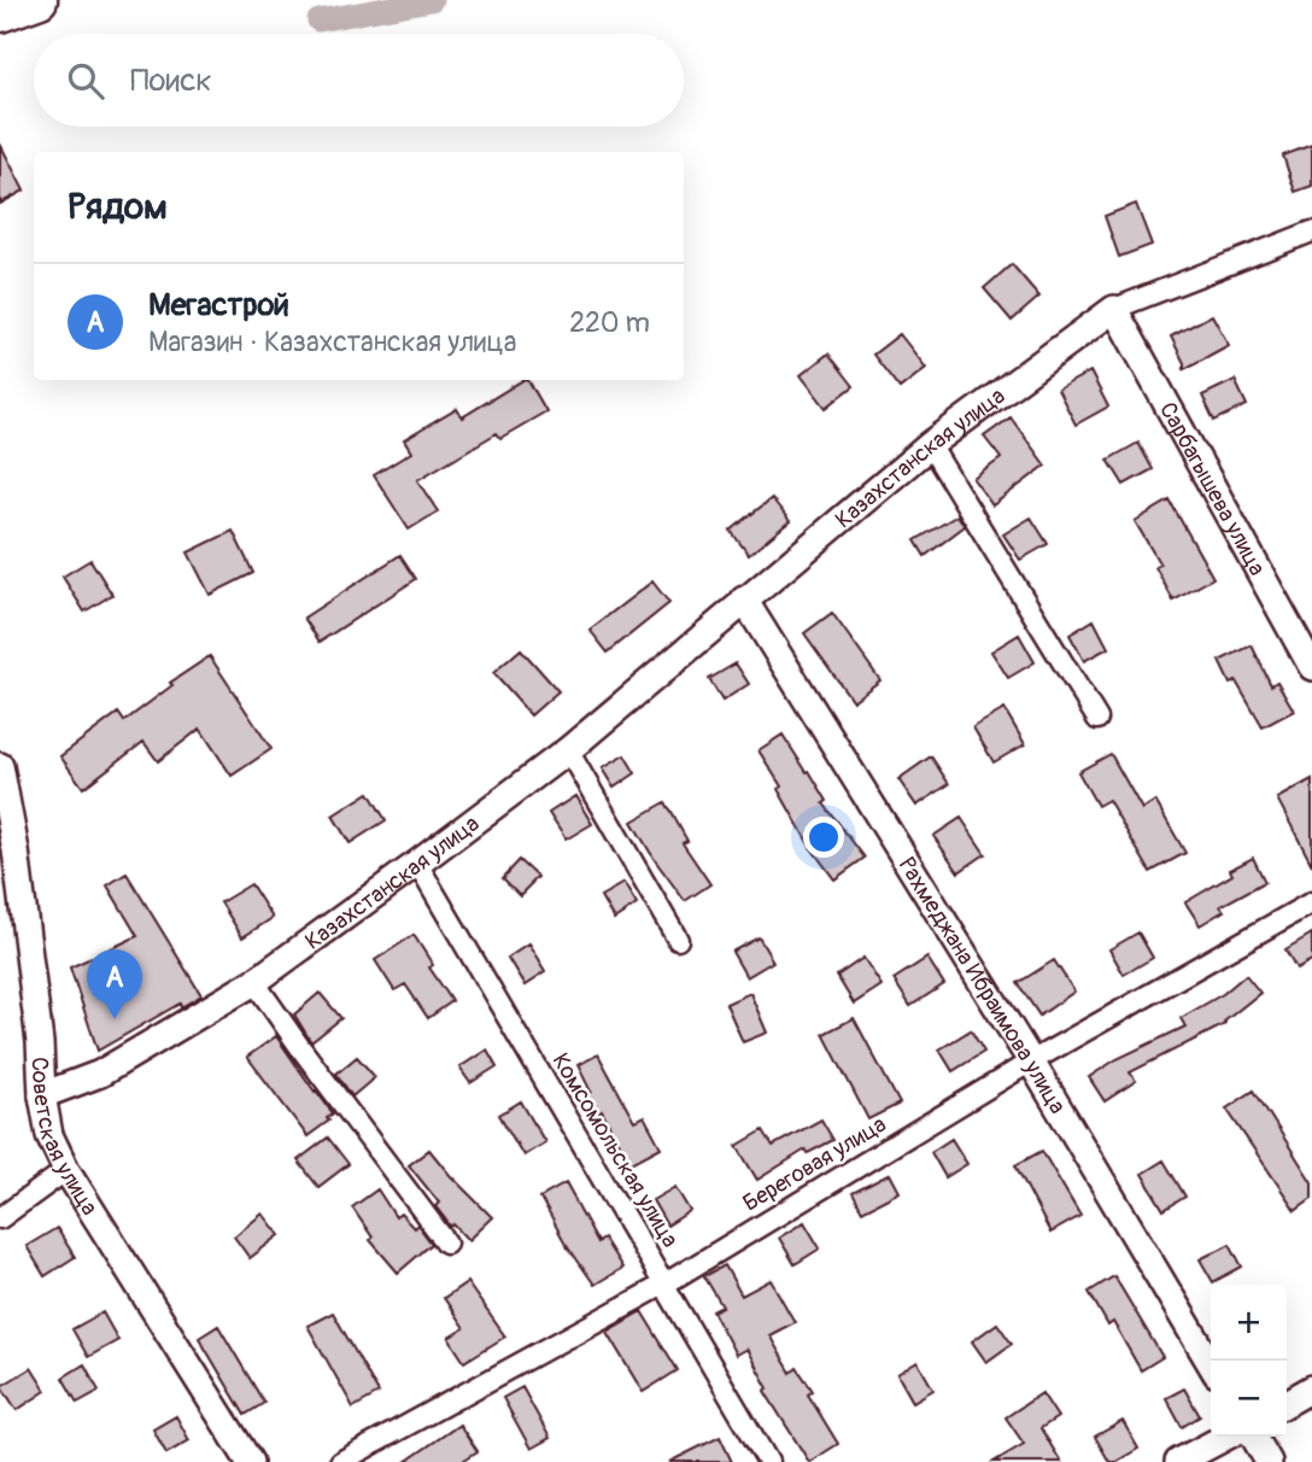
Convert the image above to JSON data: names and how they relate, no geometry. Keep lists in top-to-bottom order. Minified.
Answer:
{"streets":{"street":["Казахстанская улица","Сарбагышева улица","Рахмеджана Ибраимова улица","Советская улица","Комсомольская улица","Береговая улица"]},"crossings":[["Казахстанская улица","Сарбагышева улица"],["Казахстанская улица","Рахмеджана Ибраимова улица"],["Казахстанская улица","Советская улица"],["Казахстанская улица","Комсомольская улица"],["Рахмеджана Ибраимова улица","Береговая улица"],["Комсомольская улица","Береговая улица"]],"page":{"search":"Поиск","heading":"Рядом","list":[{"mark":"A","name":"Мегастрой","note":"Магазин · Казахстанская улица","value":"220 m"}],"pins":"A","map_buttons":["+","−"]}}
